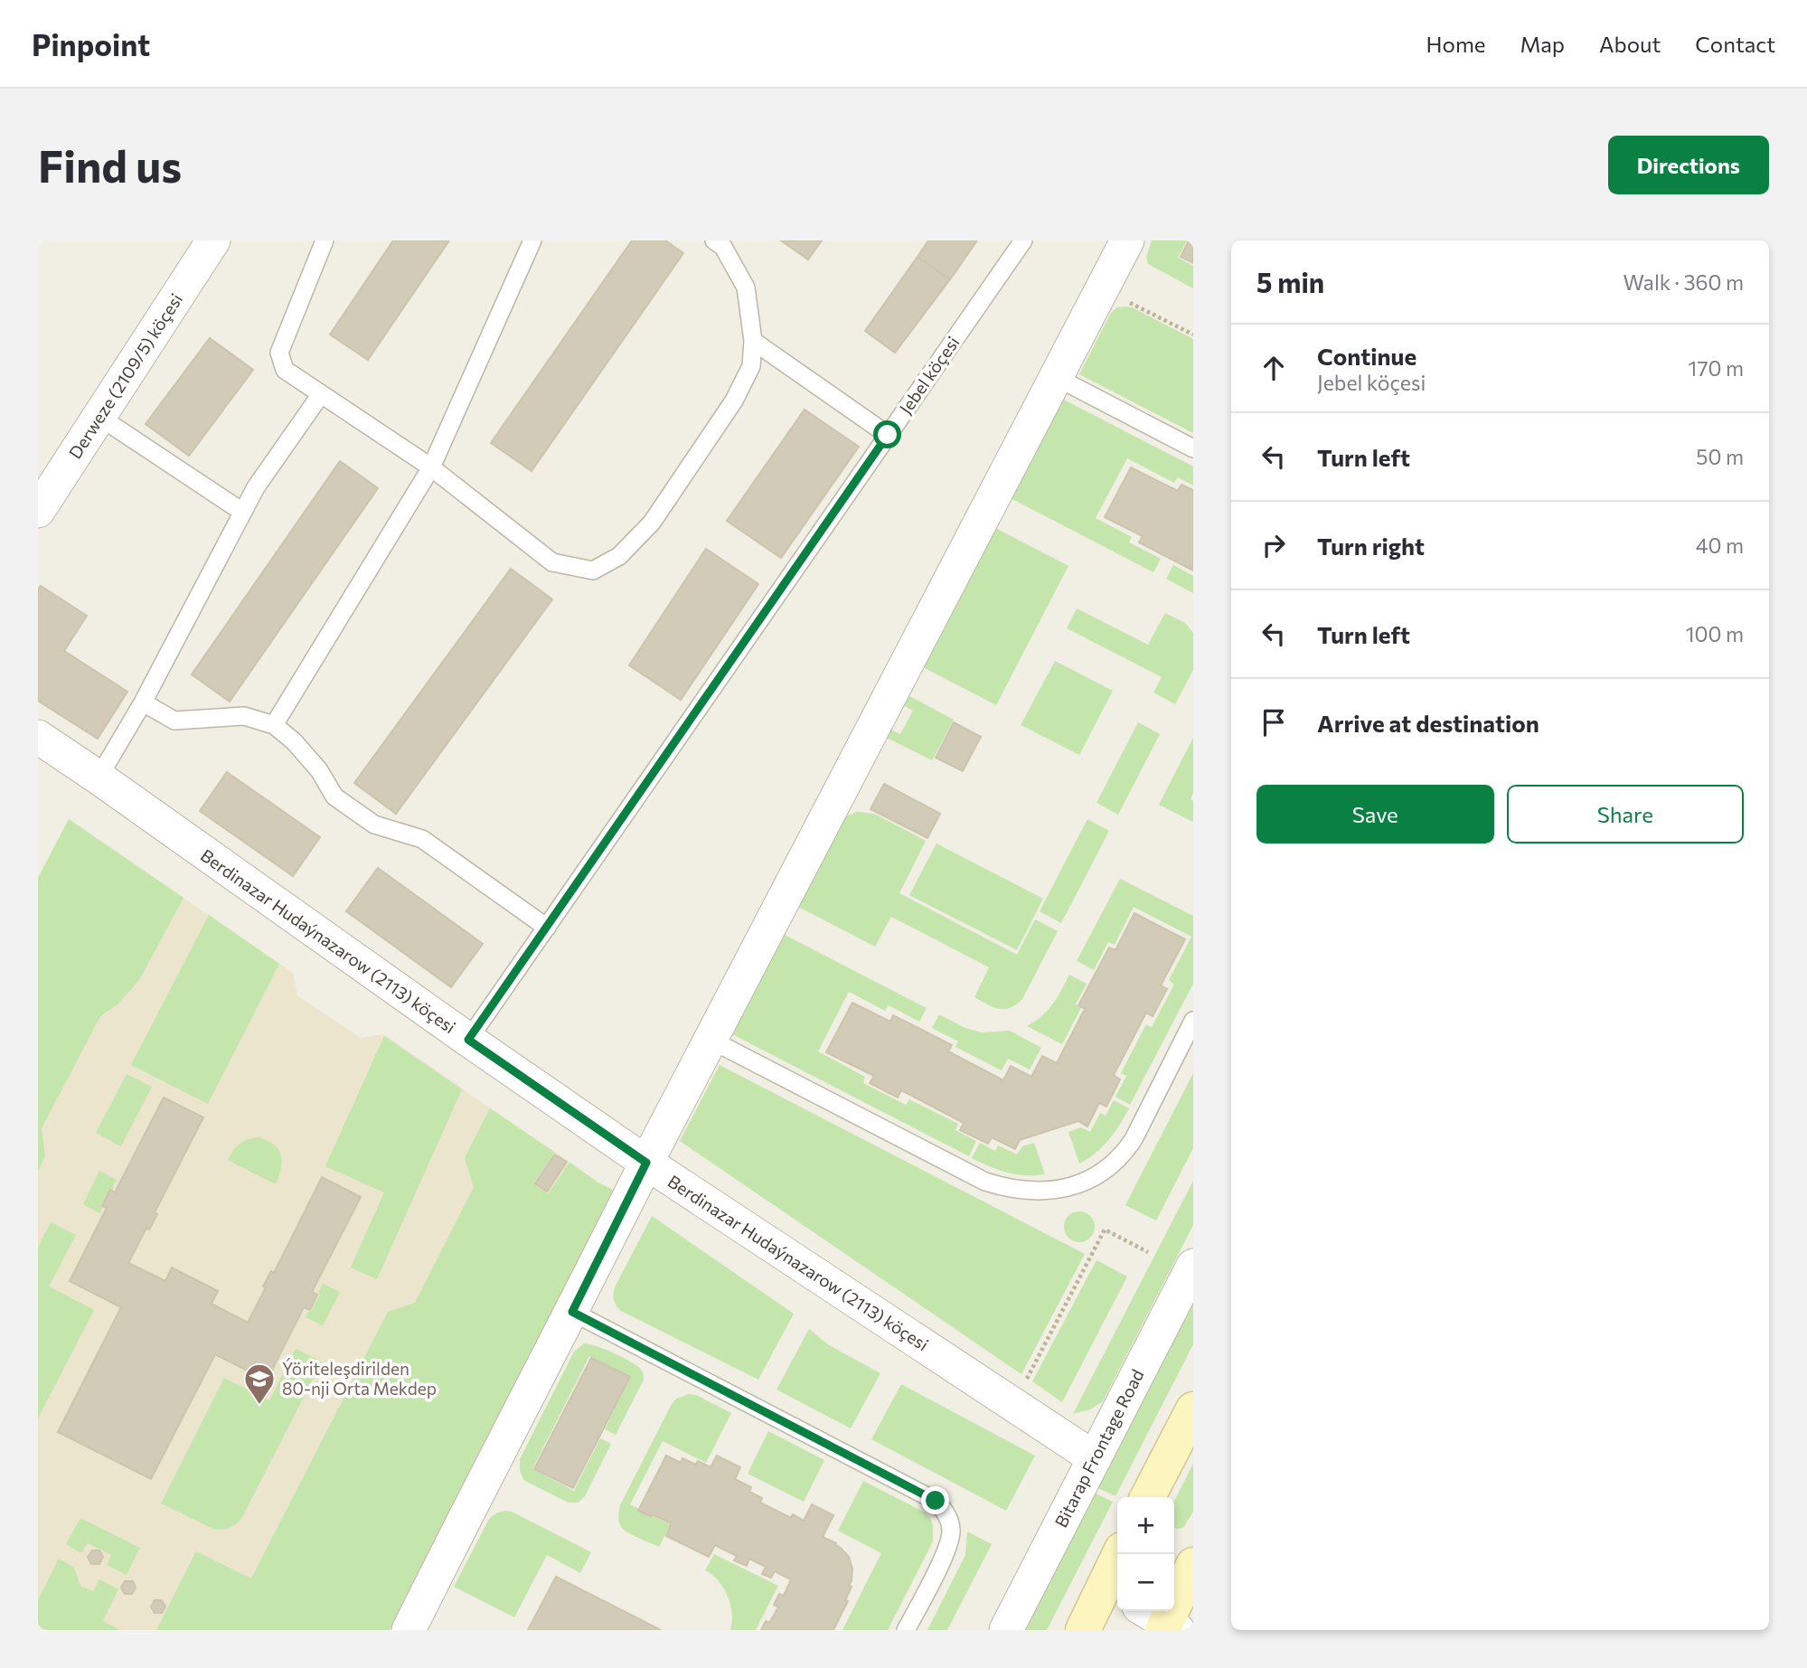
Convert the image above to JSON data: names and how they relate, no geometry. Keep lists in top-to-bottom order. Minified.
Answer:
{"streets":{"street":["Derweze (2109/5) köçesi","Berdinazar Hudaýnazarow (2113) köçesi","Bitarap Frontage Road"],"lane":["Jebel köçesi"]},"crossings":[["Jebel köçesi","Berdinazar Hudaýnazarow (2113) köçesi"],["Berdinazar Hudaýnazarow (2113) köçesi","Bitarap Frontage Road"]],"places":{"school or university":["Ýöriteleşdirilden 80-nji Orta Mekdep"]},"page":{"header":"Pinpoint","nav":["Home","Map","About","Contact"],"buttons":["Directions",["Save","Share"]],"title":"Find us","heading":["5 min","Walk · 360 m"],"list":[["Continue","Jebel köçesi","170 m"],["Turn left","50 m"],["Turn right","40 m"],["Turn left","100 m"],"Arrive at destination"],"map_buttons":["+","−"]}}
